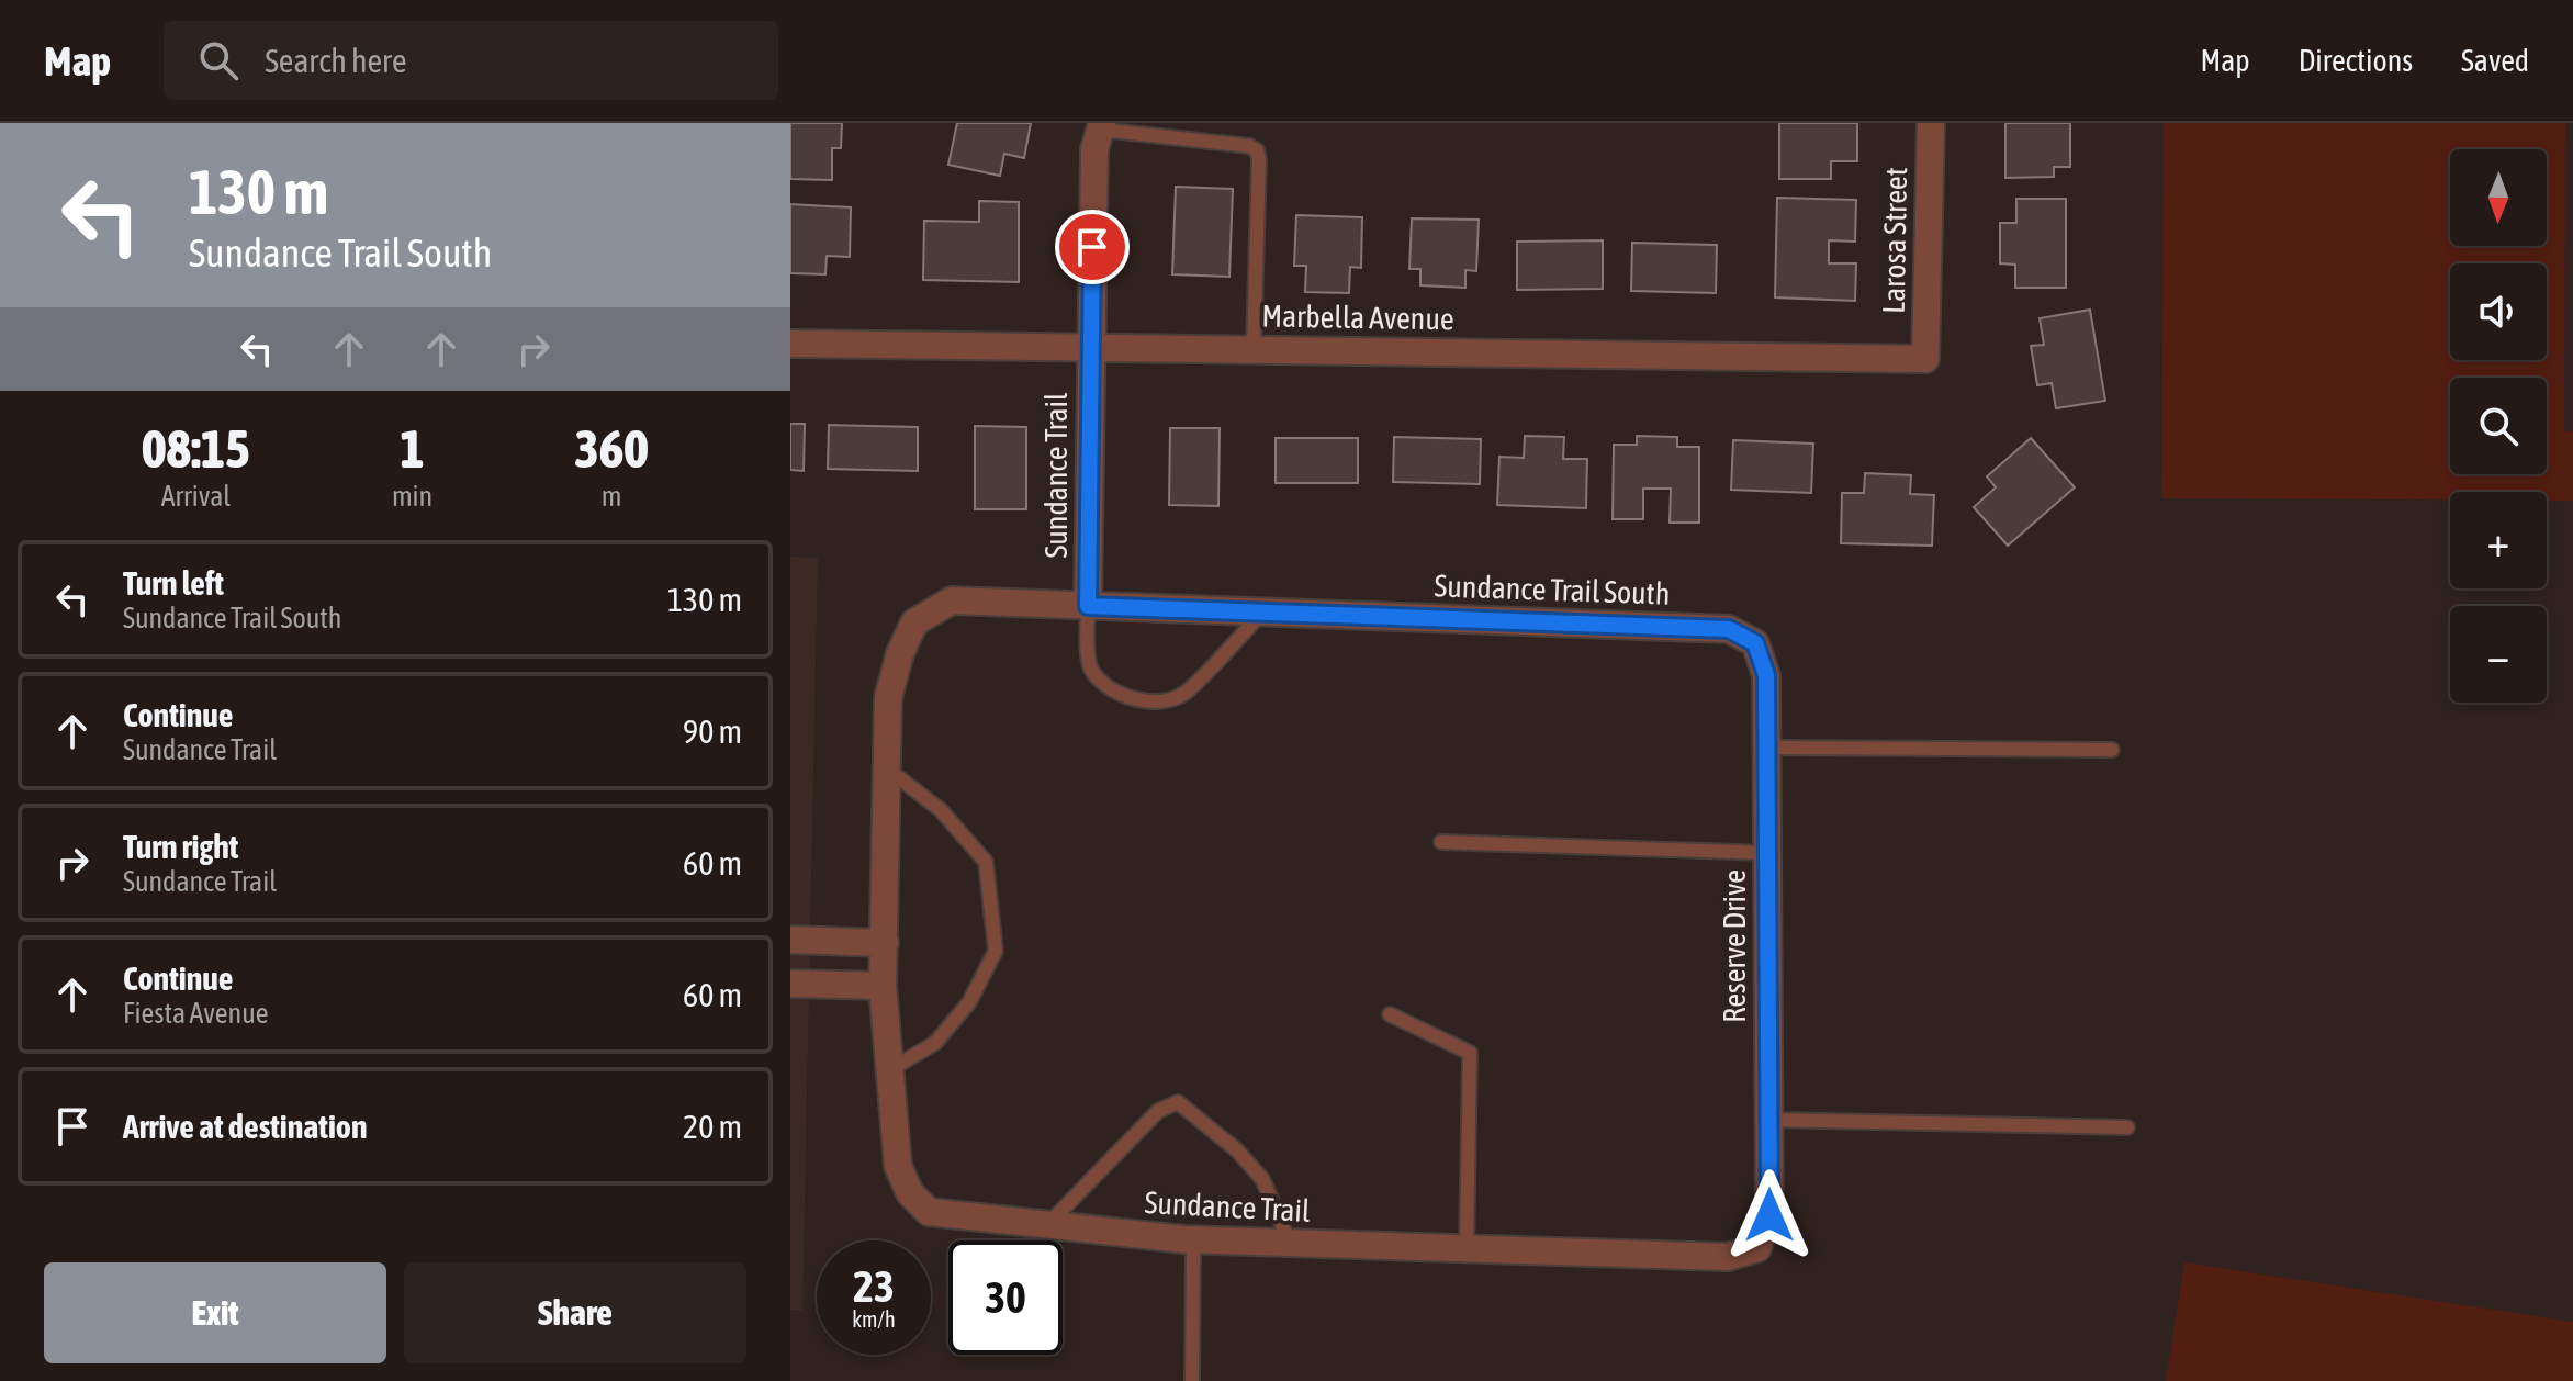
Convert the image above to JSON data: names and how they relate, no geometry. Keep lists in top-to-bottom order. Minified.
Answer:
{"streets":{"street":["Larosa Street","Marbella Avenue","Sundance Trail","Sundance Trail South","Reserve Drive"]},"crossings":[["Larosa Street","Marbella Avenue"],["Marbella Avenue","Sundance Trail"],["Sundance Trail","Sundance Trail South"],["Sundance Trail","Reserve Drive"],["Sundance Trail South","Reserve Drive"]],"north":"bottom","page":{"header":"Map","search":"Search here","nav":["Map","Directions","Saved"],"turn":["130 m","Sundance Trail South"],"map_buttons":["+","−"],"eta":["08:15","Arrival","1","min","360","m"],"list":[{"name":"Turn left","note":"Sundance Trail South","value":"130 m"},{"name":"Continue","note":"Sundance Trail","value":"90 m"},{"name":"Turn right","note":"Sundance Trail","value":"60 m"},{"name":"Continue","note":"Fiesta Avenue","value":"60 m"},{"name":"Arrive at destination","value":"20 m"}],"speed":"23 km/h","limit":"30","buttons":["Exit","Share"]}}
